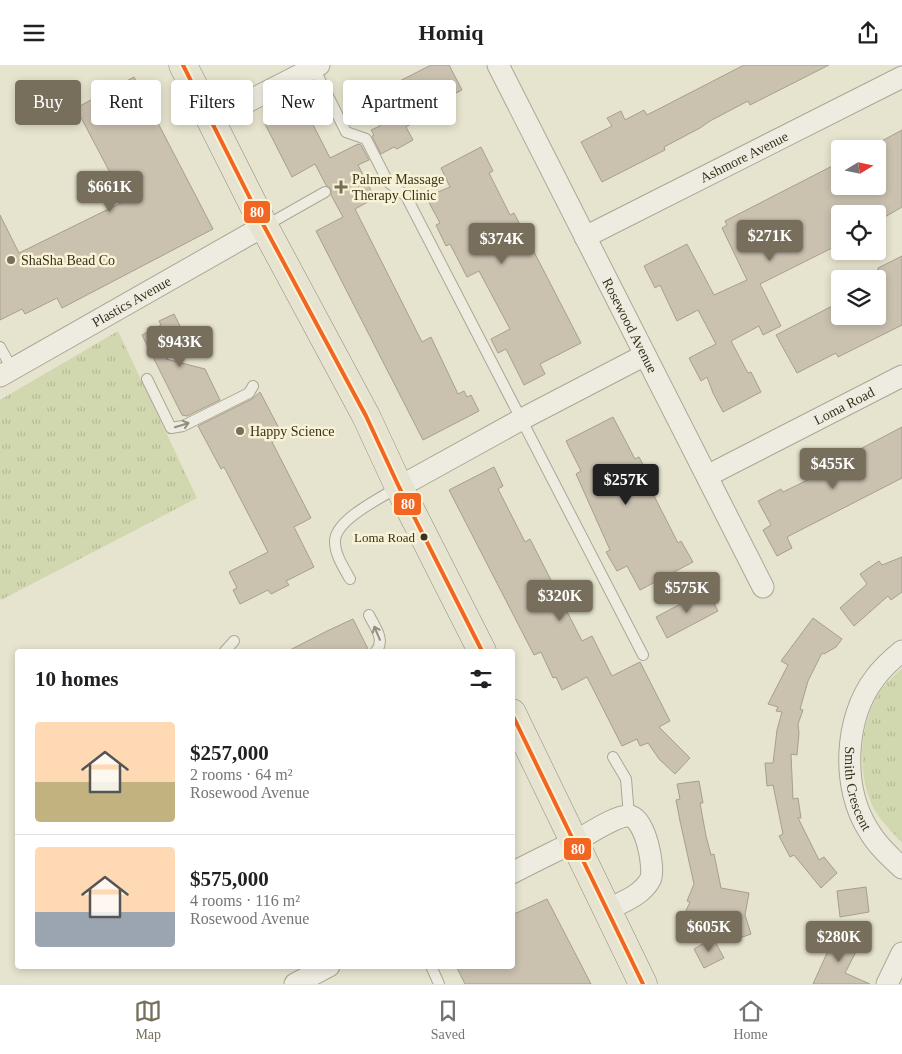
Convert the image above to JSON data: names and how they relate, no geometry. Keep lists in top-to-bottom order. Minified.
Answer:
{"streets":{"street":["Ashmore Avenue","Plastics Avenue","Rosewood Avenue","Loma Road","Smith Crescent"]},"crossings":[["Ashmore Avenue","Rosewood Avenue"],["Rosewood Avenue","Loma Road"]],"places":{"health":["Palmer Massage Therapy Clinic"],"other":["ShaSha Bead Co","Happy Science","Loma Road"]},"lines":["transit line 80"],"north":"right","page":{"header":"Homiq","chip":["Buy","Rent","Filters","New","Apartment"],"price":["$661K","$271K","$374K","$943K","$455K","$257K","$575K","$320K","$605K","$280K"],"heading":"10 homes","list":[{"name":"$257,000","note":"2 rooms · 64 m² · Rosewood Avenue"},{"name":"$575,000","note":"4 rooms · 116 m² · Rosewood Avenue"}],"tabs":["Map","Saved","Home"]}}
